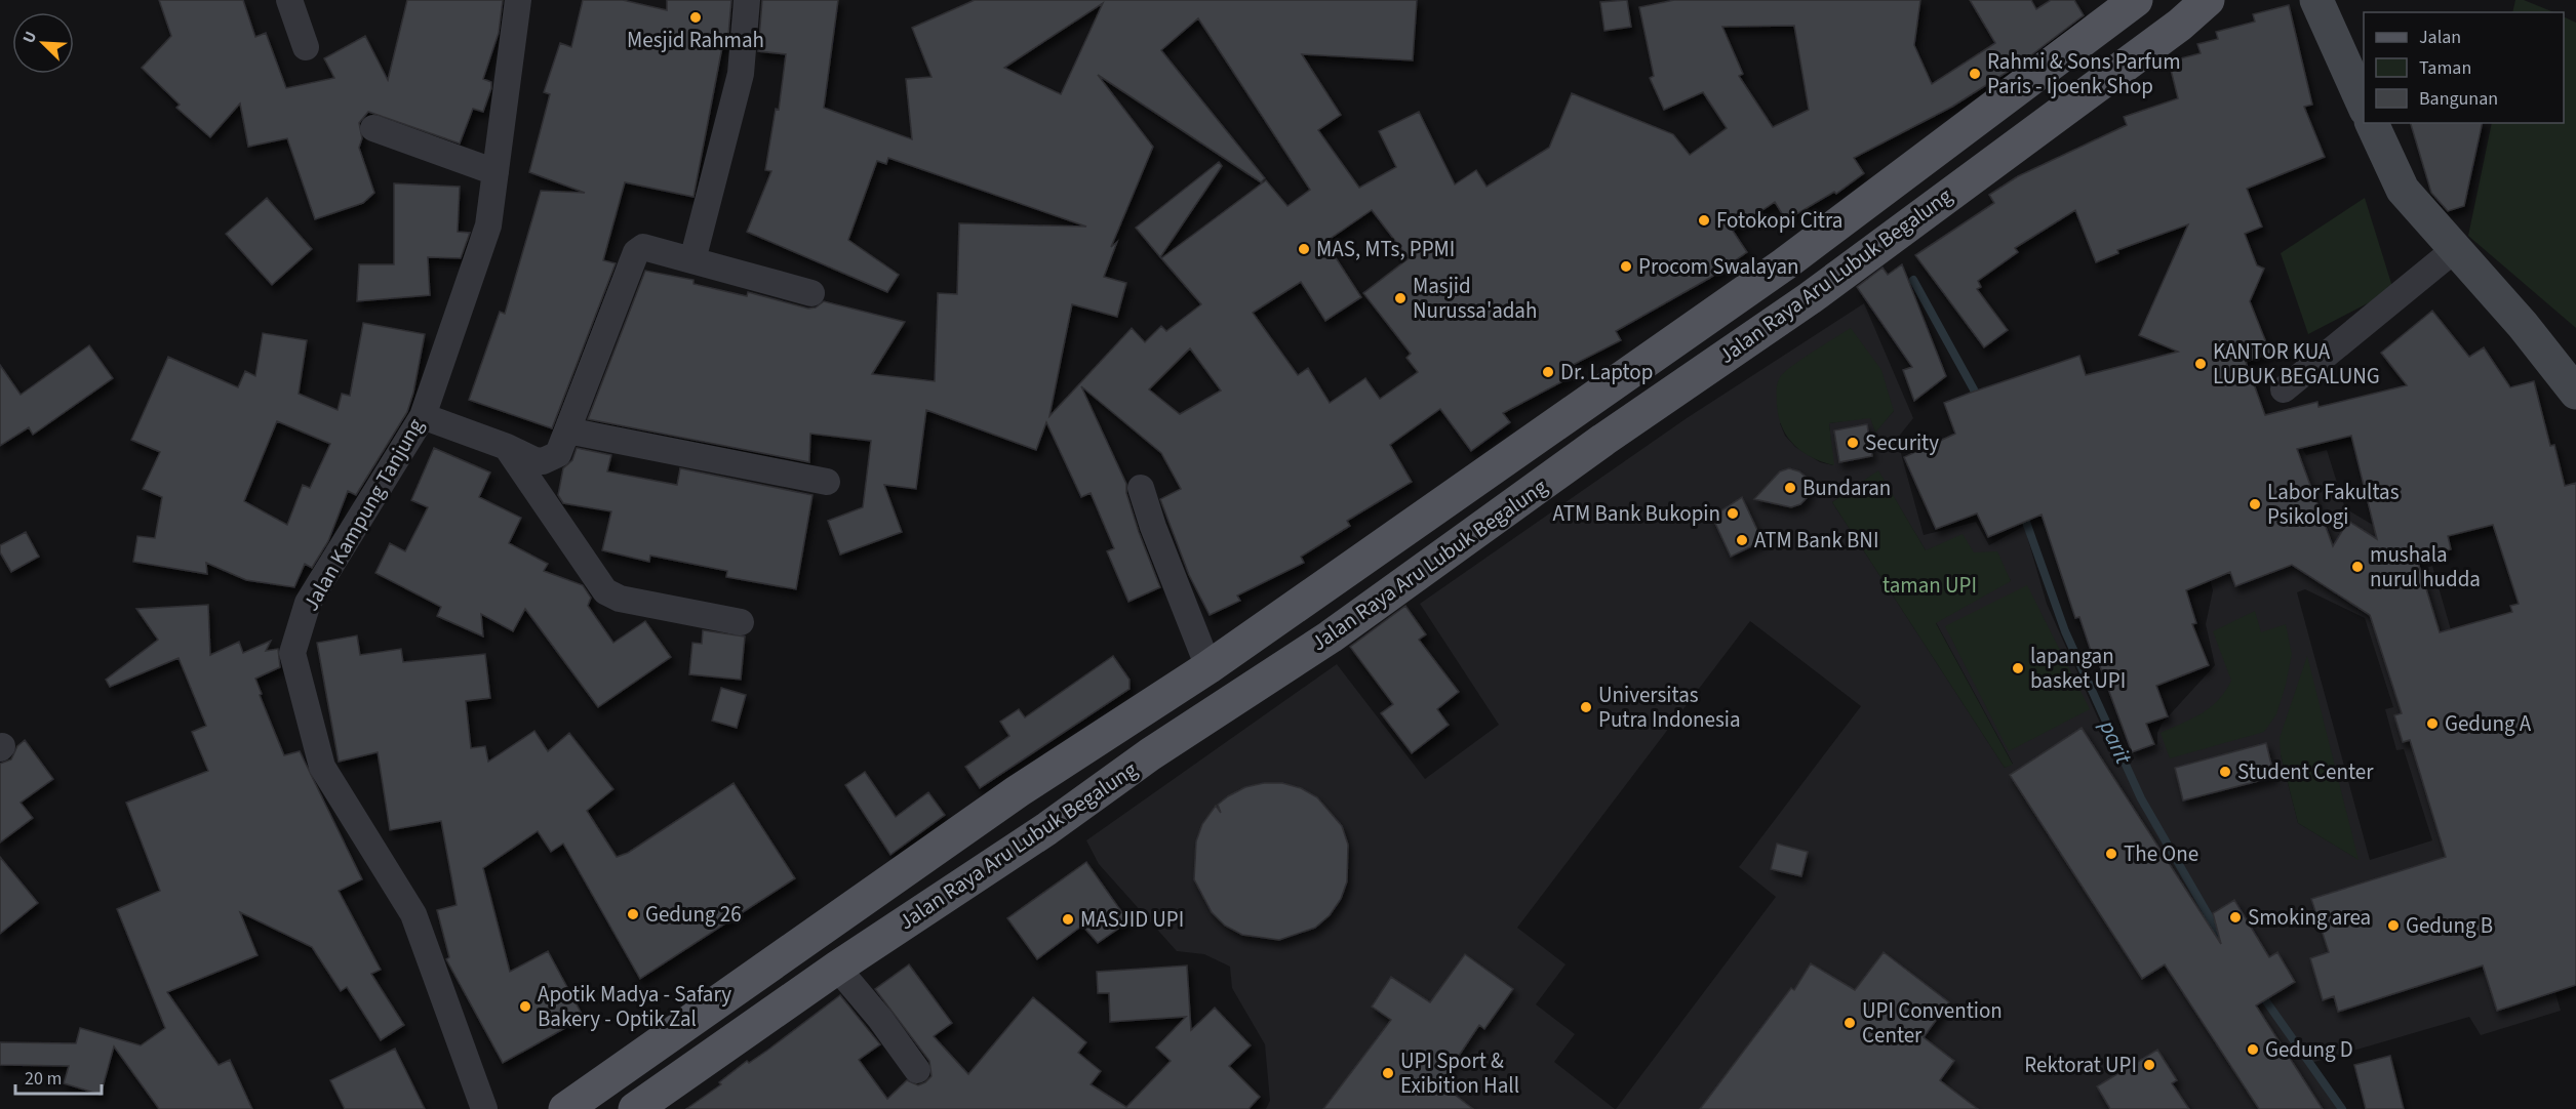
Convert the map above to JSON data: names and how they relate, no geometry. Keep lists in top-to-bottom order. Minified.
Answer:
{"streets":{"main road":["Jalan Raya Aru Lubuk Begalung"],"street":["Jalan Kampung Tanjung"]},"water":["parit"],"parks":["taman UPI"],"places":["Mesjid Rahmah","Rahmi & Sons Parfum Paris - Ijoenk Shop","Fotokopi Citra","MAS, MTs, PPMI","Procom Swalayan","Masjid Nurussa'adah","KANTOR KUA LUBUK BEGALUNG","Dr. Laptop","Security","Bundaran","Labor Fakultas Psikologi","ATM Bank Bukopin","ATM Bank BNI","mushala nurul hudda","lapangan basket UPI","Universitas Putra Indonesia","Gedung A","Student Center","The One","Gedung 26","Smoking area","MASJID UPI","Gedung B","Apotik Madya - Safary Bakery - Optik Zal","UPI Convention Center","Gedung D","Rektorat UPI","UPI Sport & Exibition Hall"],"legend":["Jalan","Taman","Bangunan"],"scale_bar":"20 m","north":"top left"}
